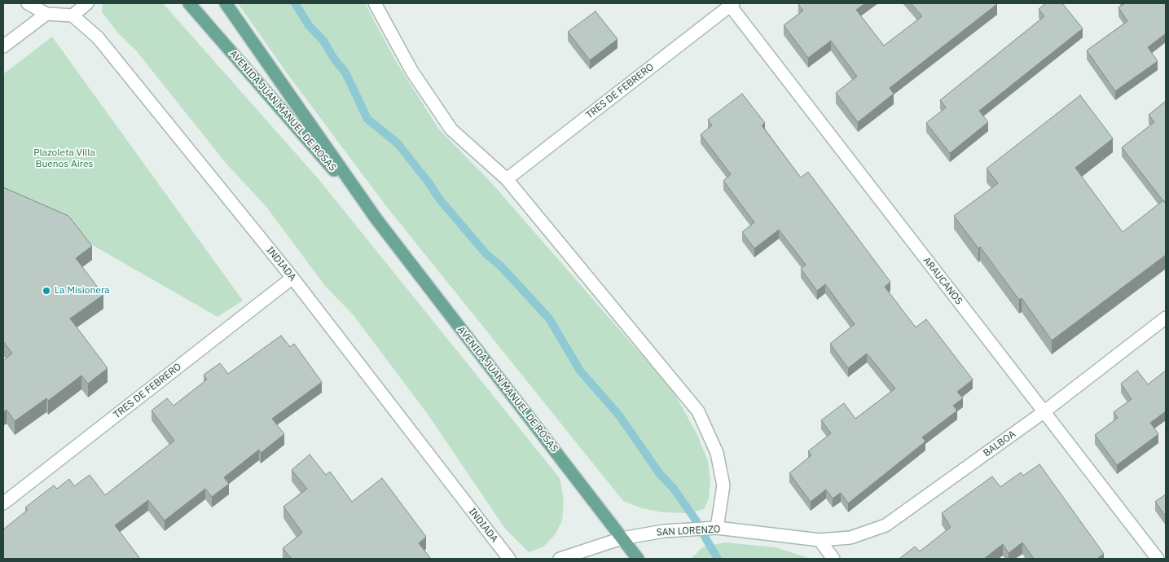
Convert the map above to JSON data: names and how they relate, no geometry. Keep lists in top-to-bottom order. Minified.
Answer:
{"streets":{"main road":["AVENIDA JUAN MANUEL DE ROSAS"],"street":["TRES DE FEBRERO","INDIADA","ARAUCANOS","BALBOA","SAN LORENZO"]},"crossings":[["TRES DE FEBRERO","INDIADA"],["TRES DE FEBRERO","ARAUCANOS"],["AVENIDA JUAN MANUEL DE ROSAS","SAN LORENZO"],["ARAUCANOS","BALBOA"],["BALBOA","SAN LORENZO"]],"parks":["Plazoleta Villa Buenos Aires"],"places":["La Misionera"]}
